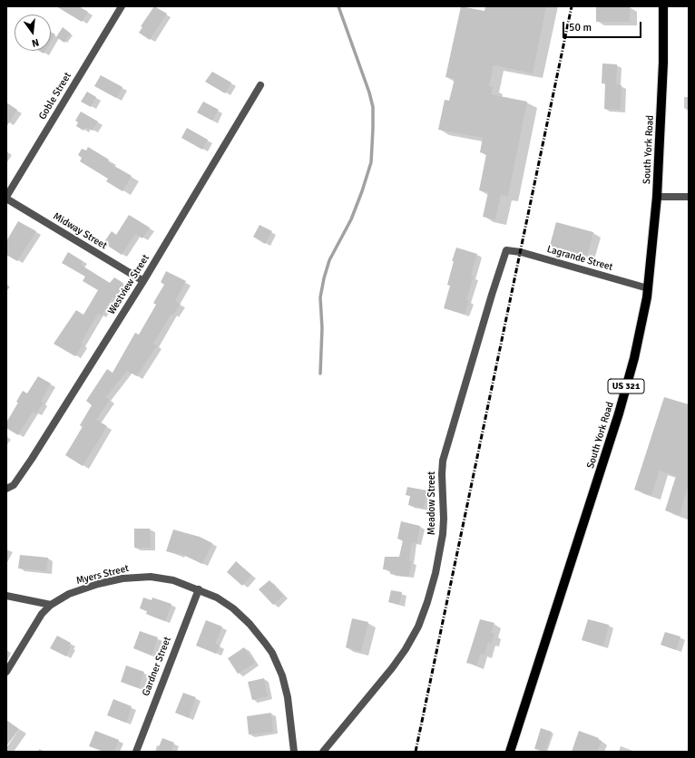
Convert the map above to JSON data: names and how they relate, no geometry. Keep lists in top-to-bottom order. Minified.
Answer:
{"streets":{"main road":["South York Road","US 321"],"street":["Goble Street","Midway Street","Lagrande Street","Westview Street","Meadow Street","Myers Street","Gardner Street"]},"crossings":[["Goble Street","Midway Street"],["South York Road","Lagrande Street"],["Midway Street","Westview Street"],["Lagrande Street","Meadow Street"],["Myers Street","Gardner Street"]],"scale_bar":"50 m","north":"bottom"}
